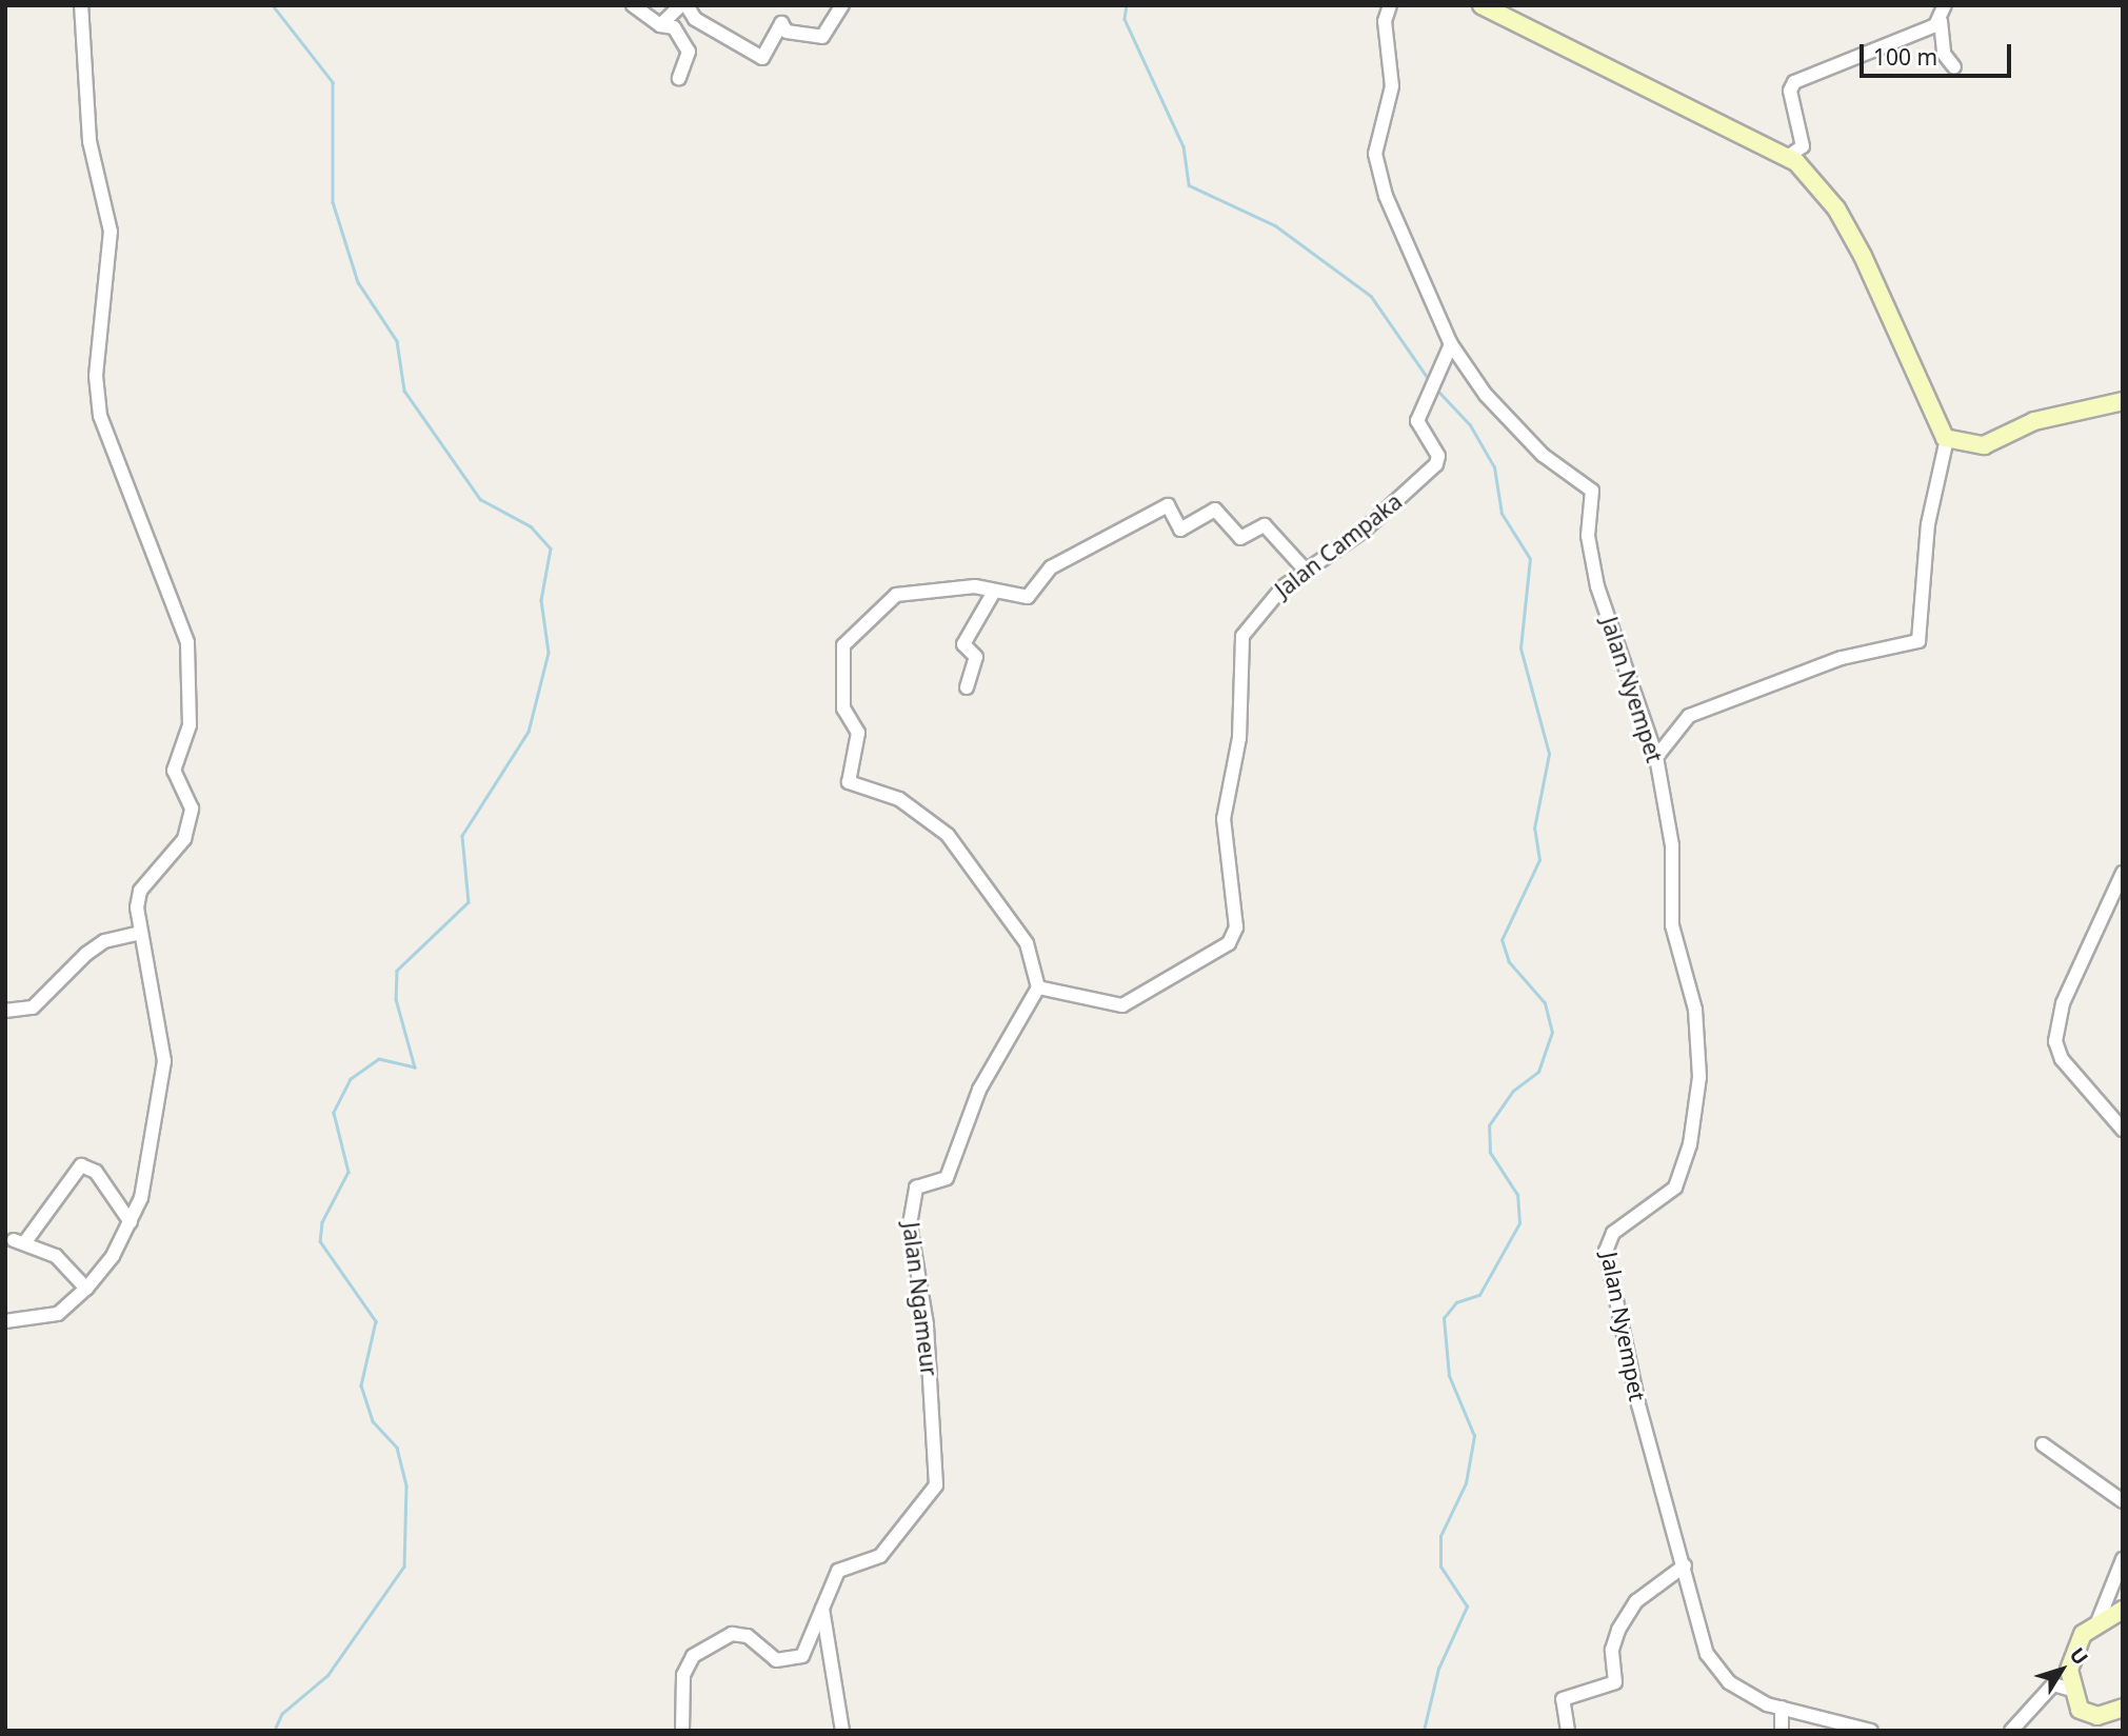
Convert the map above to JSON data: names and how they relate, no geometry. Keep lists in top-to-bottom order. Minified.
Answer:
{"streets":{"street":["Jalan Campaka","Jalan Nyempet","Jalan Ngameur"]},"crossings":[["Jalan Campaka","Jalan Nyempet"],["Jalan Campaka","Jalan Ngameur"]],"scale_bar":"100 m","north":"top right"}
